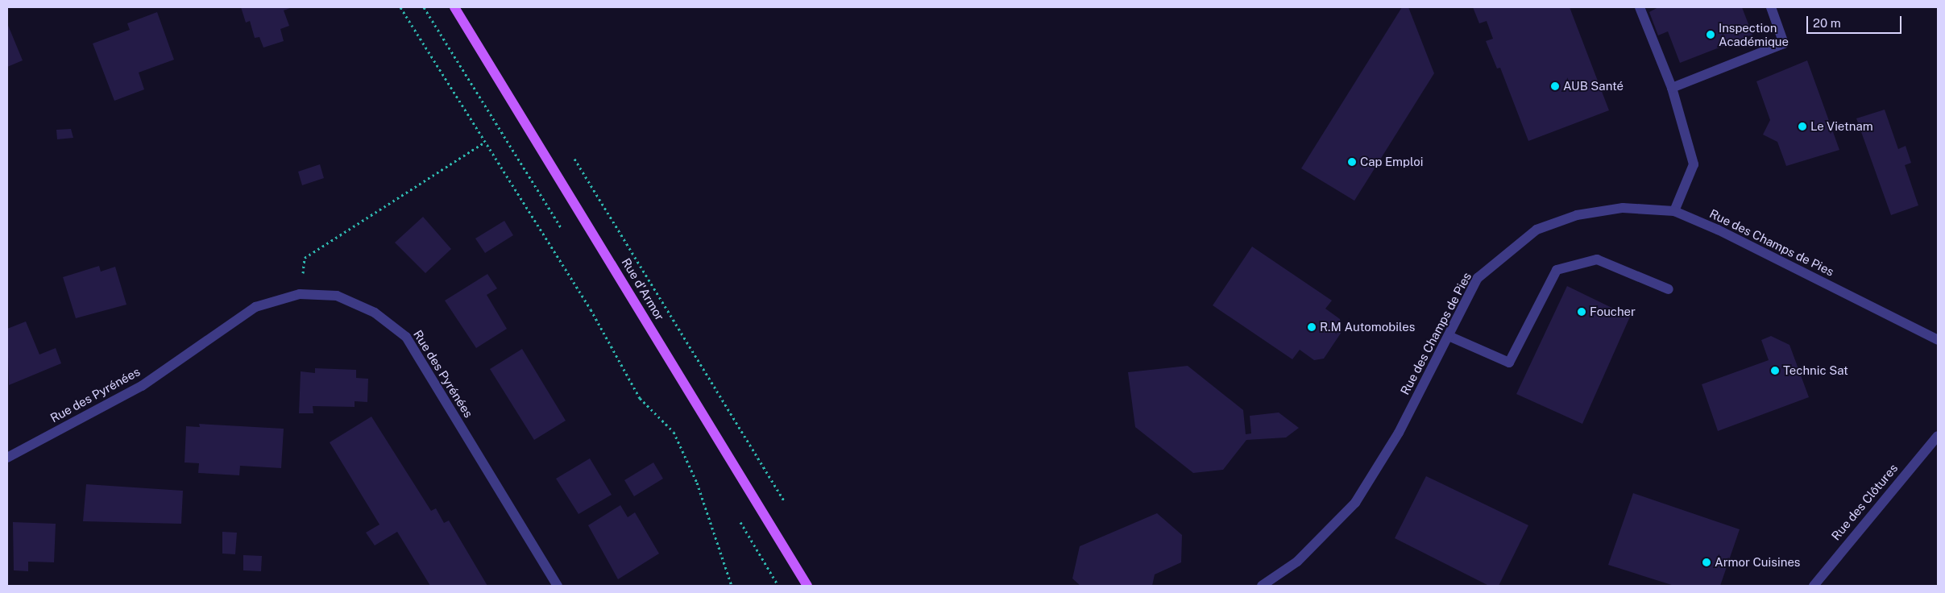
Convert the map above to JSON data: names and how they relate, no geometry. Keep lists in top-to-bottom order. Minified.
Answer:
{"streets":{"main road":["Rue d'Armor"],"street":["Rue des Champs de Pies","Rue des Pyrénées","Rue des Clôtures"]},"places":["Inspection Académique","AUB Santé","Le Vietnam","Cap Emploi","Foucher","R.M Automobiles","Technic Sat","Armor Cuisines"],"scale_bar":"20 m"}
